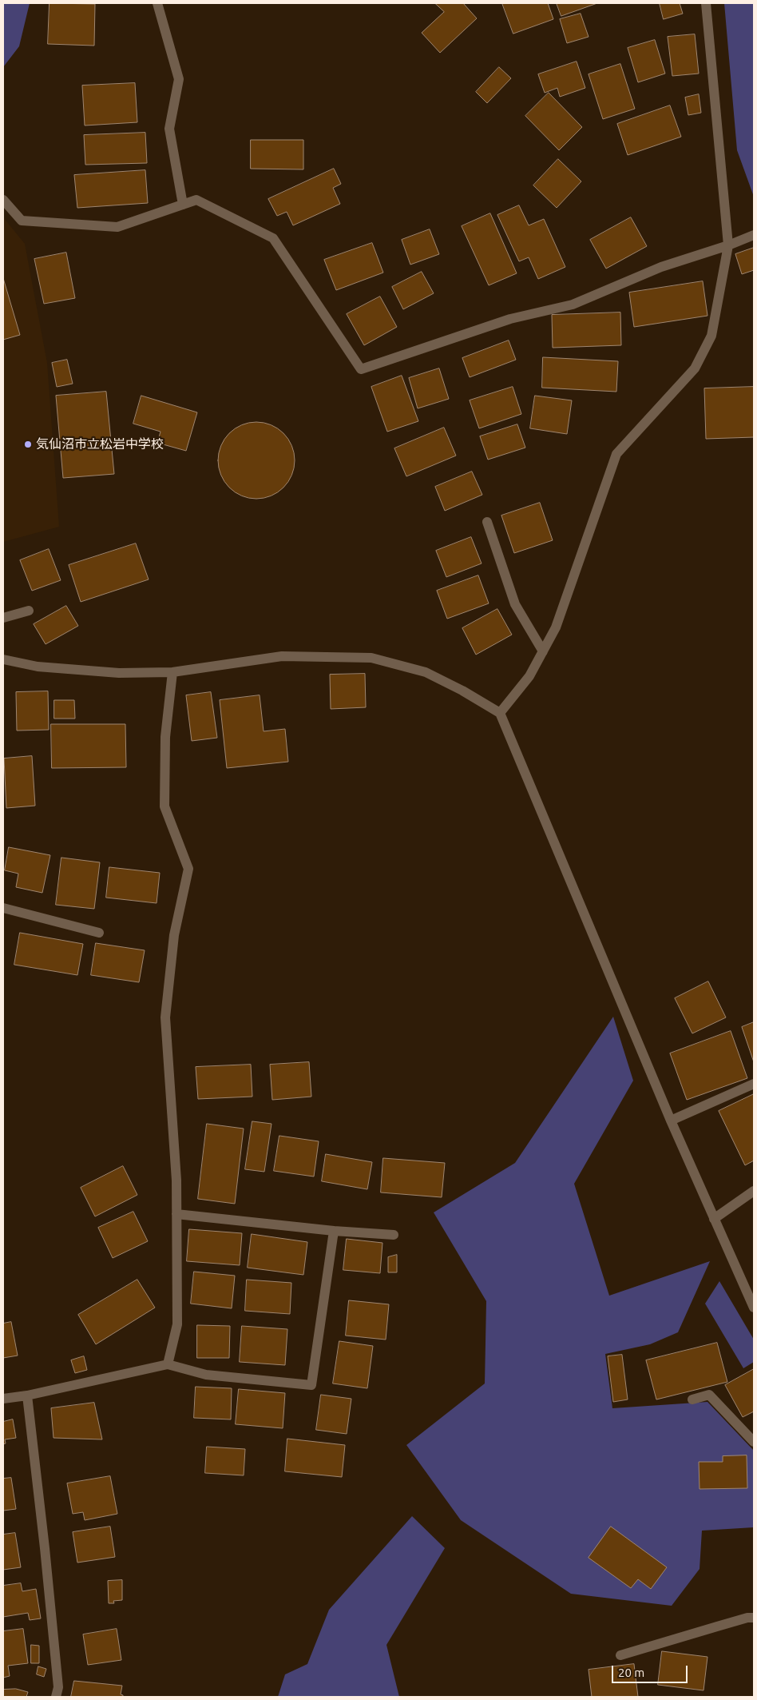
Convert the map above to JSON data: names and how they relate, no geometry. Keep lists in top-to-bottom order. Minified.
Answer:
{"places":["気仙沼市立松岩中学校"],"scale_bar":"20 m"}
